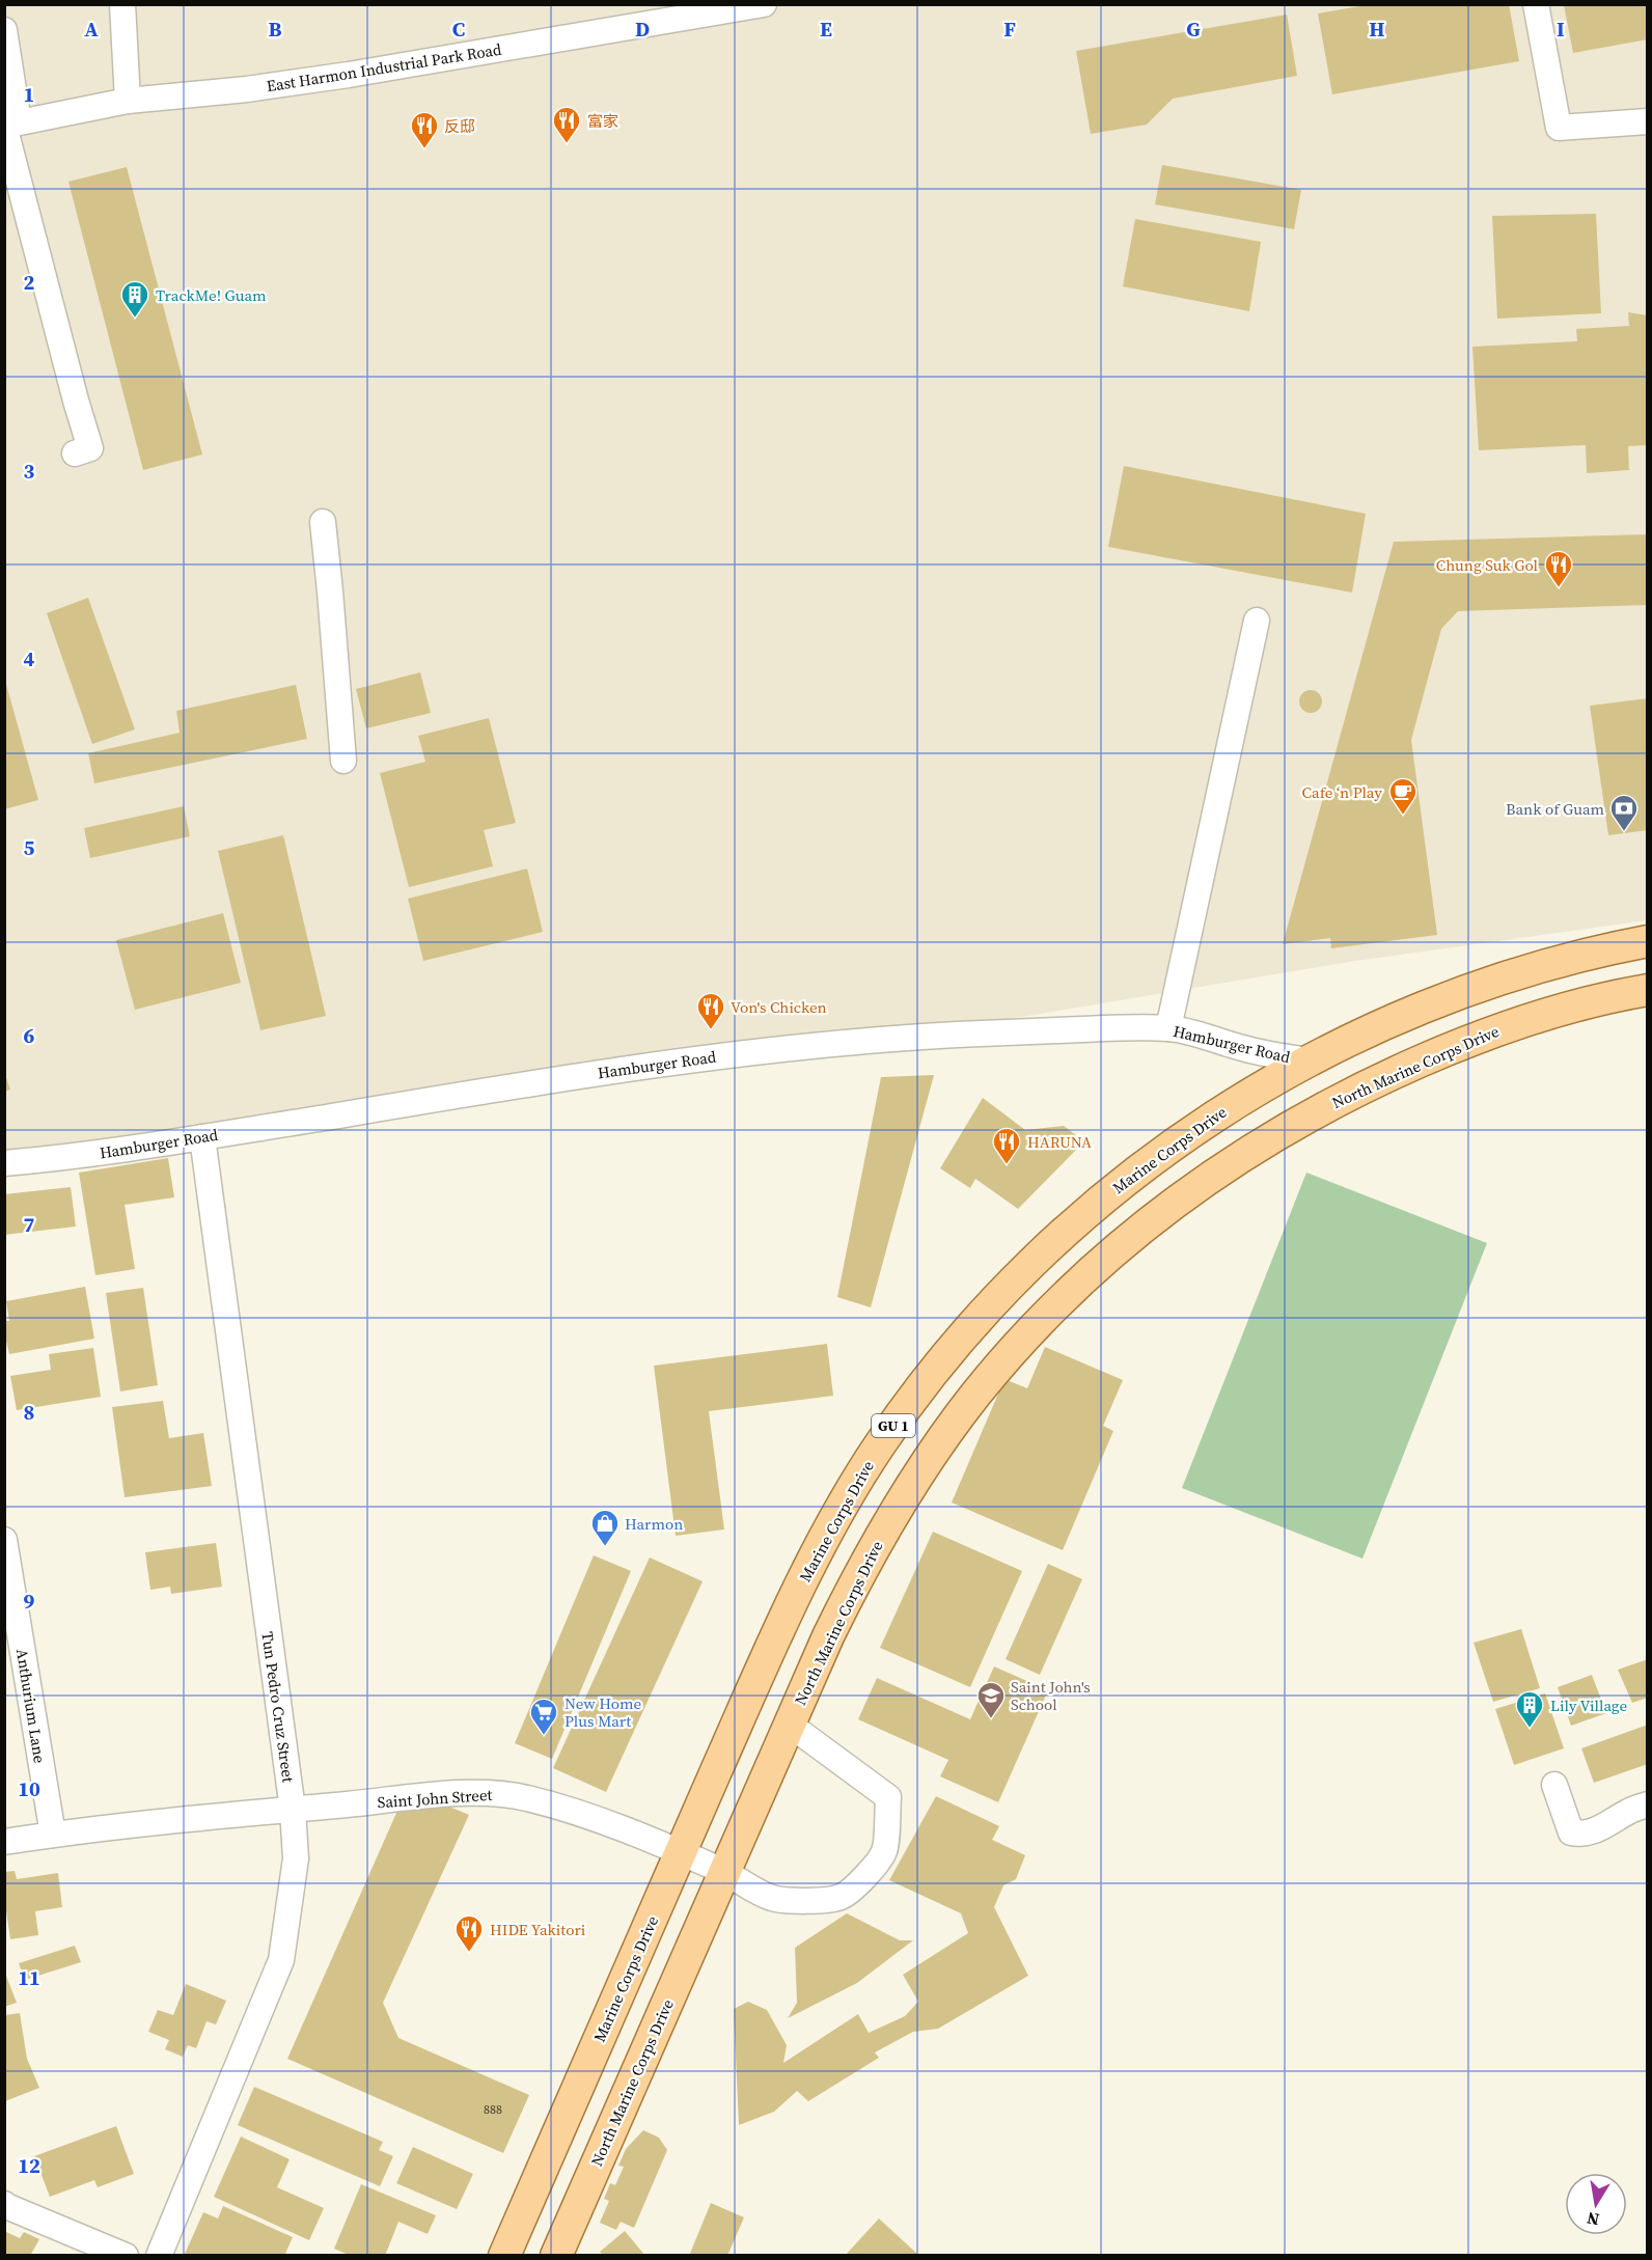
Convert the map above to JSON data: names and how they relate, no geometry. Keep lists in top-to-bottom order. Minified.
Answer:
{"streets":{"main road":["North Marine Corps Drive","Marine Corps Drive","GU 1"],"street":["East Harmon Industrial Park Road","Hamburger Road","Anthurium Lane","Tun Pedro Cruz Street","Saint John Street"]},"crossings":[["Hamburger Road","Marine Corps Drive"],["Hamburger Road","Tun Pedro Cruz Street"],["North Marine Corps Drive","Saint John Street"],["Marine Corps Drive","Saint John Street"],["Anthurium Lane","Saint John Street"],["Tun Pedro Cruz Street","Saint John Street"]],"places":{"restaurant":["富家","反邸","Chung Suk Gol","Von's Chicken","HARUNA","HIDE Yakitori"],"building":["TrackMe! Guam","Lily Village"],"cafe":["Cafe ‘n Play"],"bank":["Bank of Guam"],"shop":["Harmon"],"school or university":["Saint John's School"],"supermarket":["New Home Plus Mart"]},"house_numbers":["888"],"north":"bottom","grid":{"columns":["A","B","C","D","E","F","G","H","I"],"rows":["1","2","3","4","5","6","7","8","9","10","11","12"]}}
